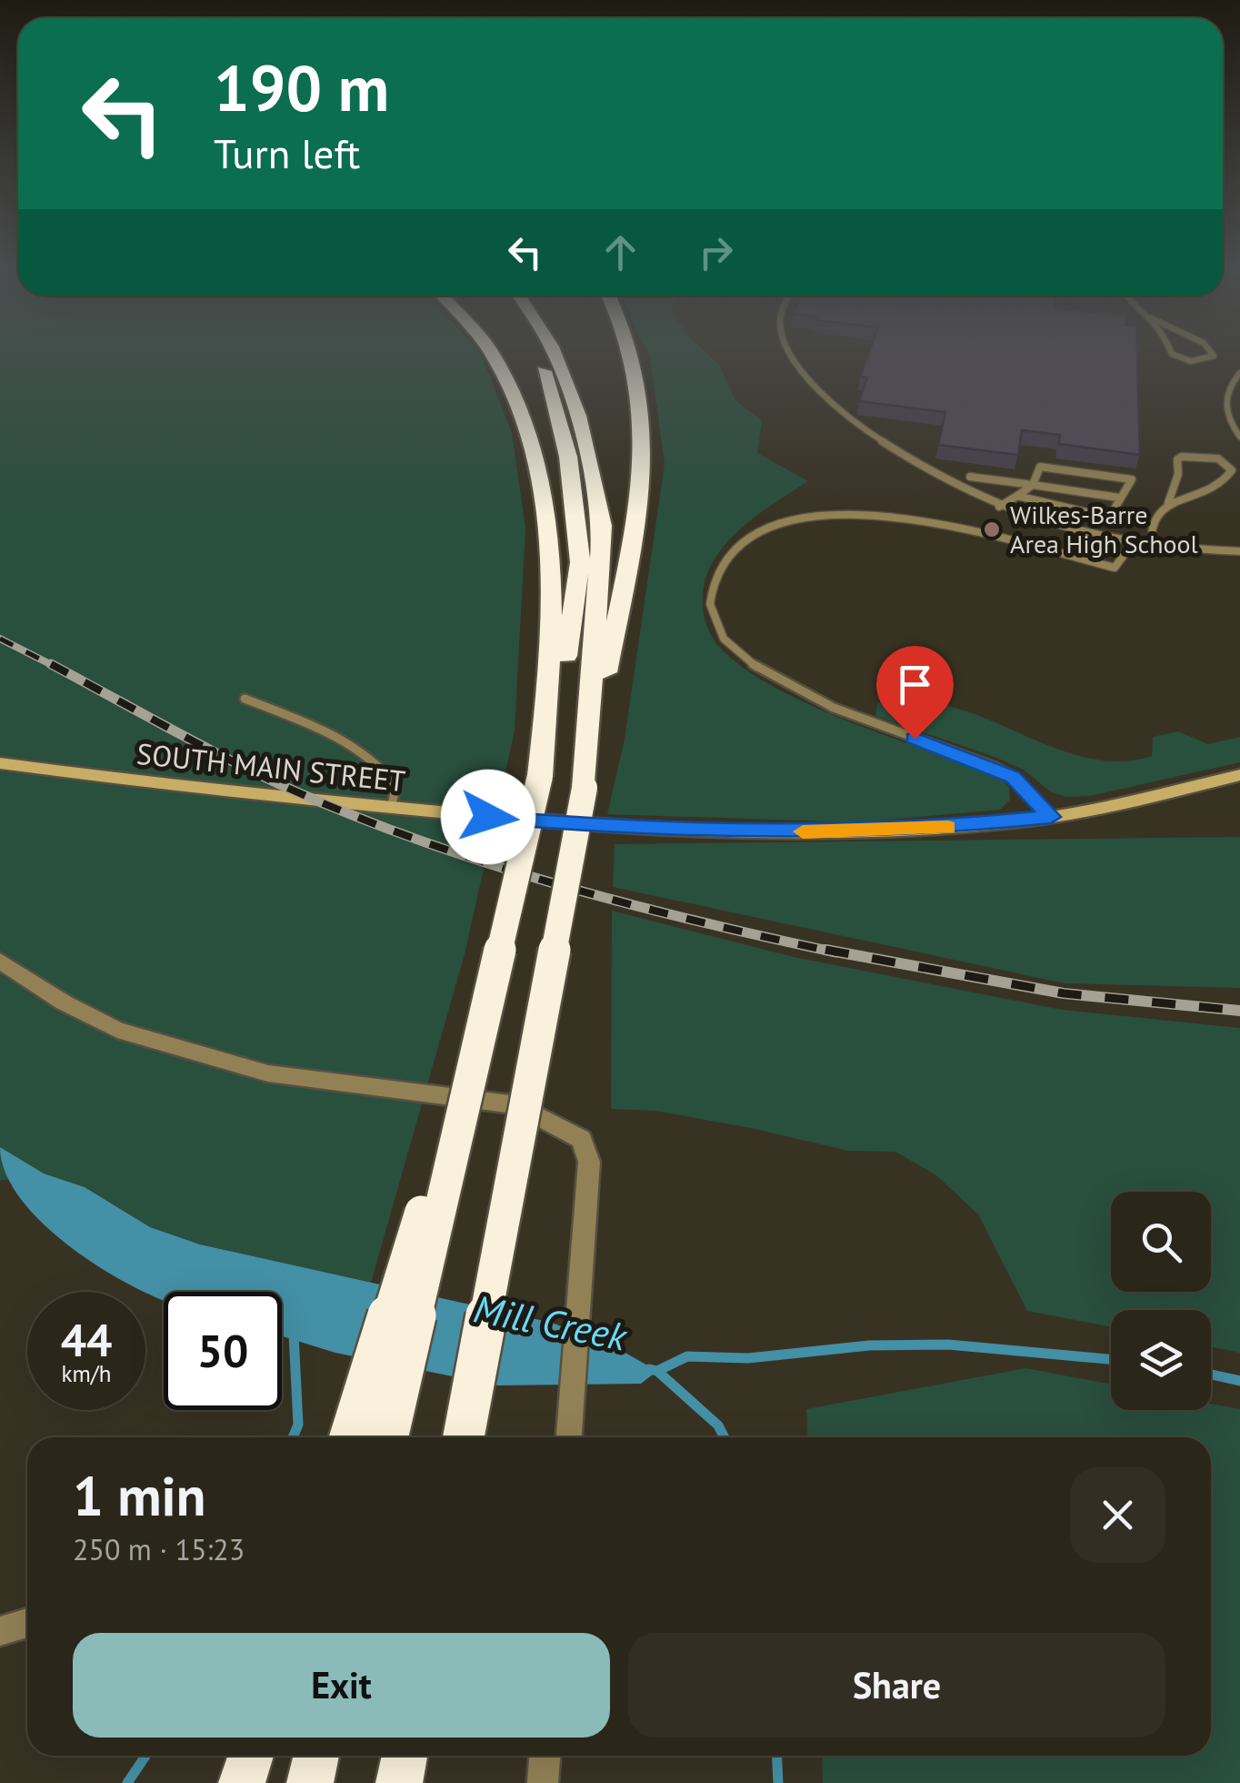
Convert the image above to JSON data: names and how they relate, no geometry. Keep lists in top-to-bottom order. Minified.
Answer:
{"streets":{"main road":["SOUTH MAIN STREET"]},"water":["Mill Creek"],"places":["Wilkes-Barre Area High School"],"page":{"turn":["190 m","Turn left"],"speed":"44 km/h","limit":"50","heading":["1 min","250 m · 15:23"],"buttons":["Exit","Share"]}}
